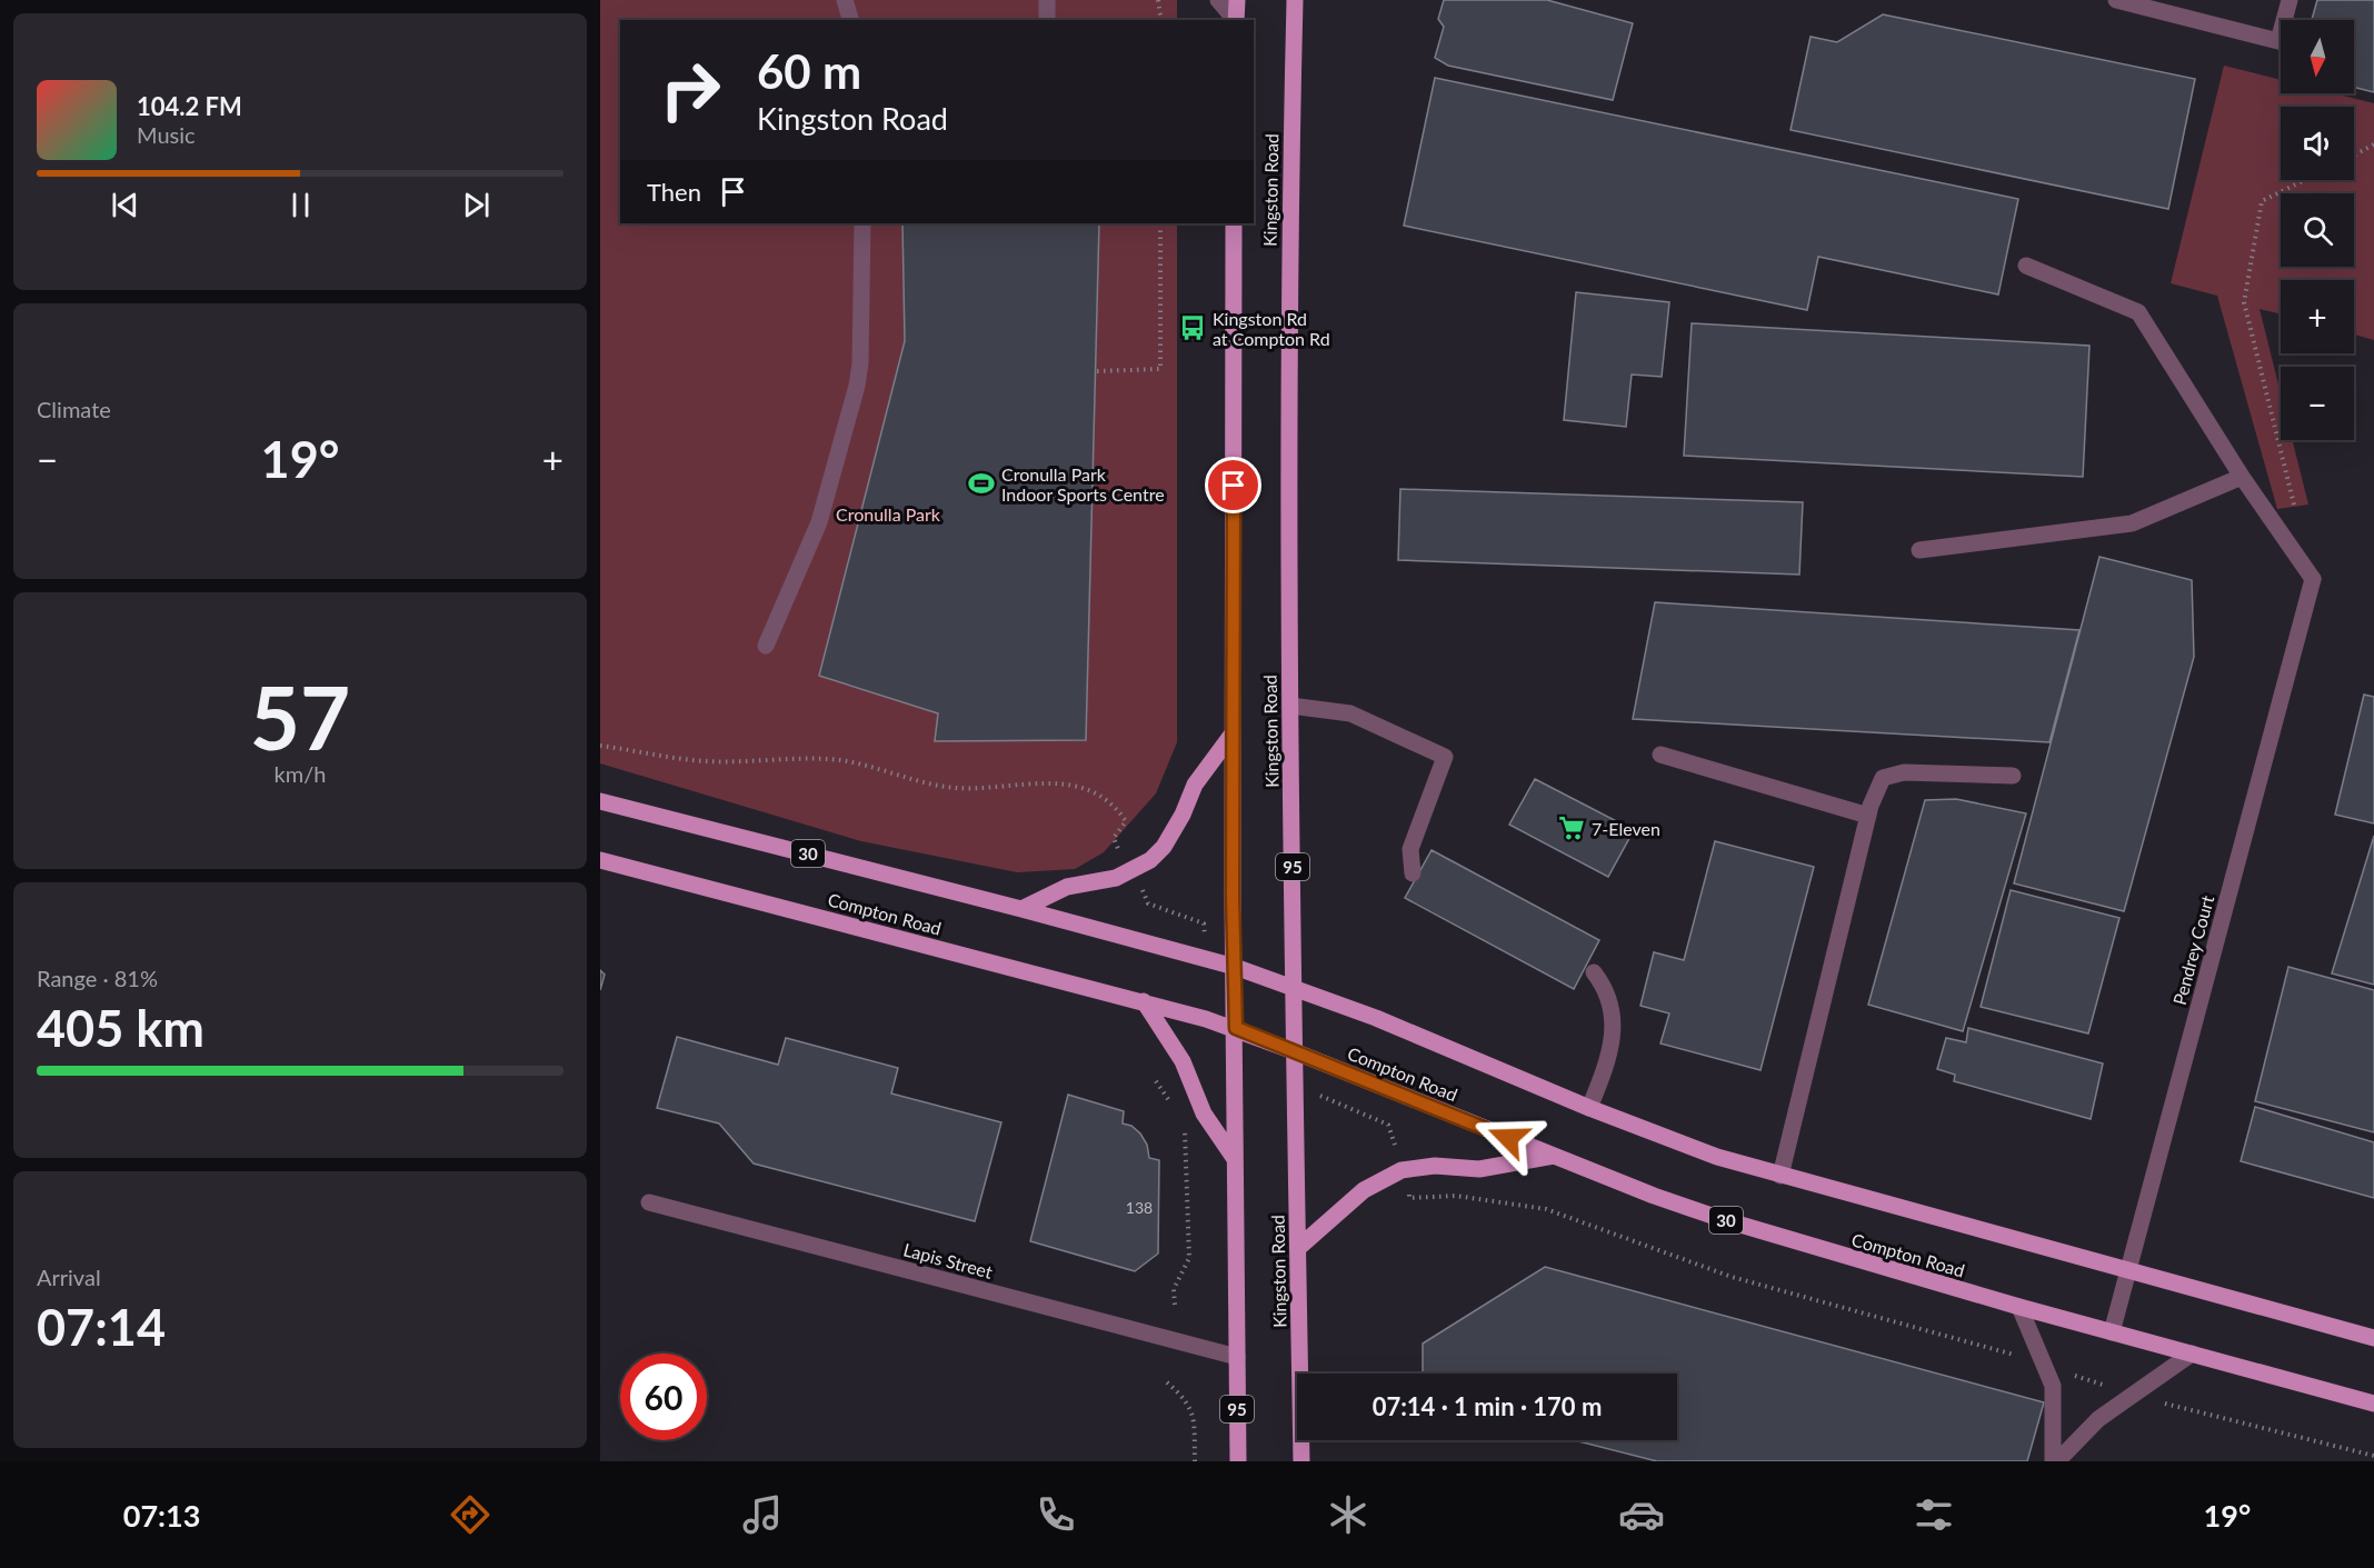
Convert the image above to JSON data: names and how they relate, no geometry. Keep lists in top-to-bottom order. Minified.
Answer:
{"streets":{"main road":["Kingston Road","30","95","Compton Road"],"street":["Pendrey Court","Lapis Street"]},"crossings":[["Kingston Road","Compton Road"],["Kingston Road","Lapis Street"],["Compton Road","Pendrey Court"]],"parks":["Cronulla Park"],"places":{"bus stop":["Kingston Rd at Compton Rd"],"sports":["Cronulla Park Indoor Sports Centre"],"supermarket":["7-Eleven"]},"house_numbers":["138"],"north":"bottom","page":{"map_buttons":["+","−"],"turn":["60 m","Kingston Road"],"song":["104.2 FM","Music"],"then":"Then","tile":["Climate",["57","km/h"],["Range · 81%","405 km"],["Arrival","07:14"]],"heat":["−","19°","+"],"limit":"60","trip":"07:14 · 1 min · 170 m","tabs":["07:13","19°"]}}
